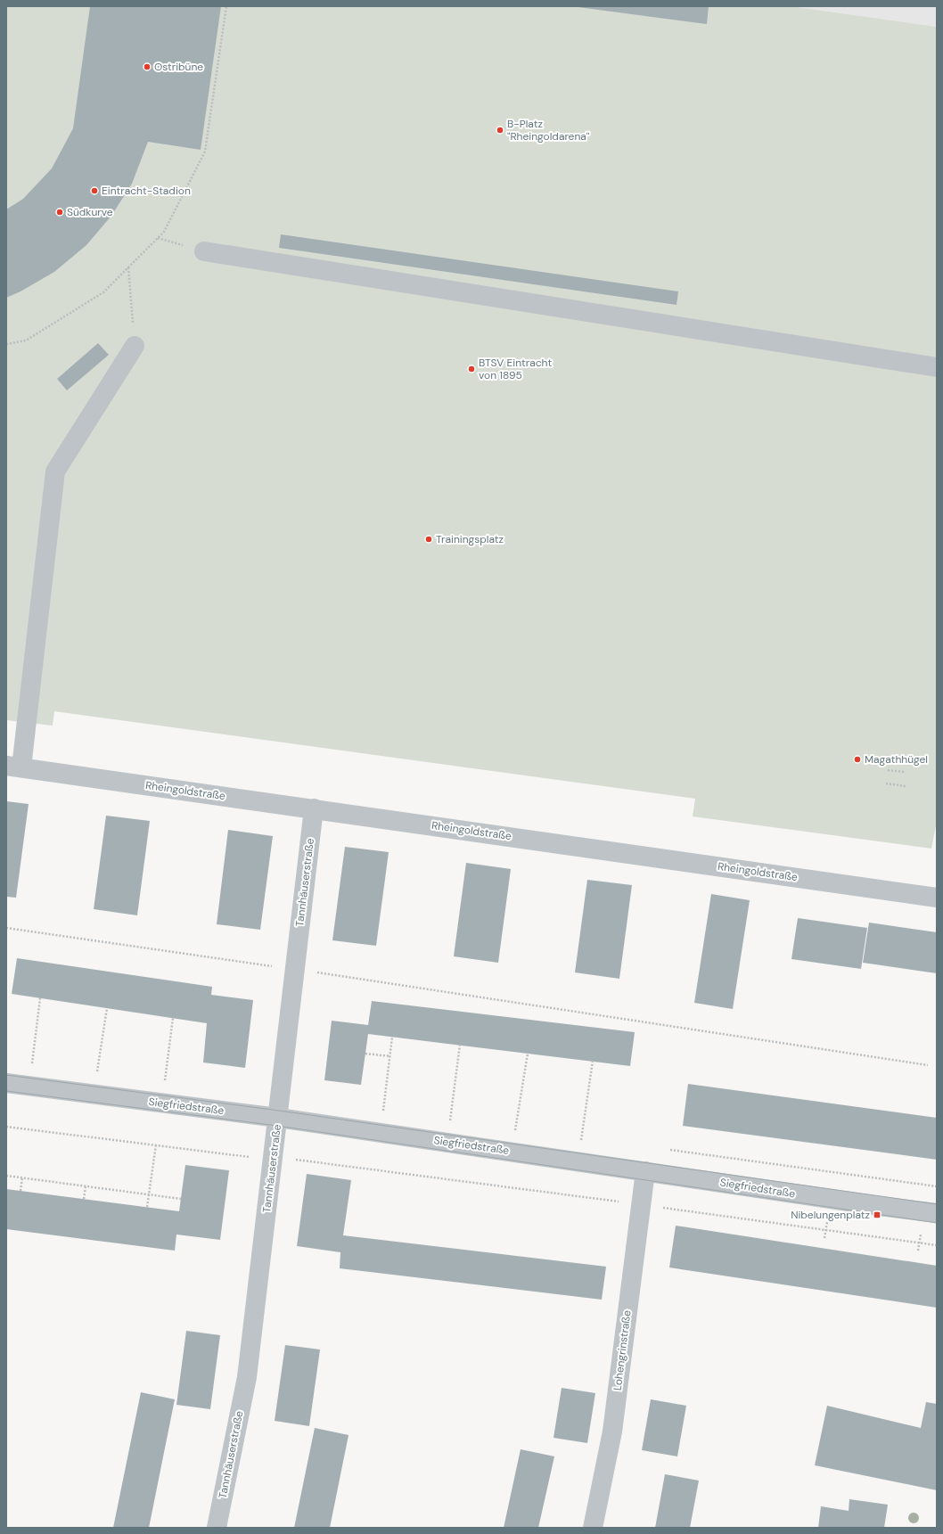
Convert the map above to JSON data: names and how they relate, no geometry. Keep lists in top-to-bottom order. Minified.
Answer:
{"streets":{"street":["Rheingoldstraße","Tannhäuserstraße","Siegfriedstraße","Lohengrinstraße"]},"crossings":[["Rheingoldstraße","Tannhäuserstraße"],["Tannhäuserstraße","Siegfriedstraße"],["Siegfriedstraße","Lohengrinstraße"]],"places":{"other":["Ostribüne","B-Platz \"Rheingoldarena\"","Eintracht-Stadion","Südkurve","BTSV Eintracht von 1895","Trainingsplatz","Magathhügel"],"transit":["Nibelungenplatz"]}}
